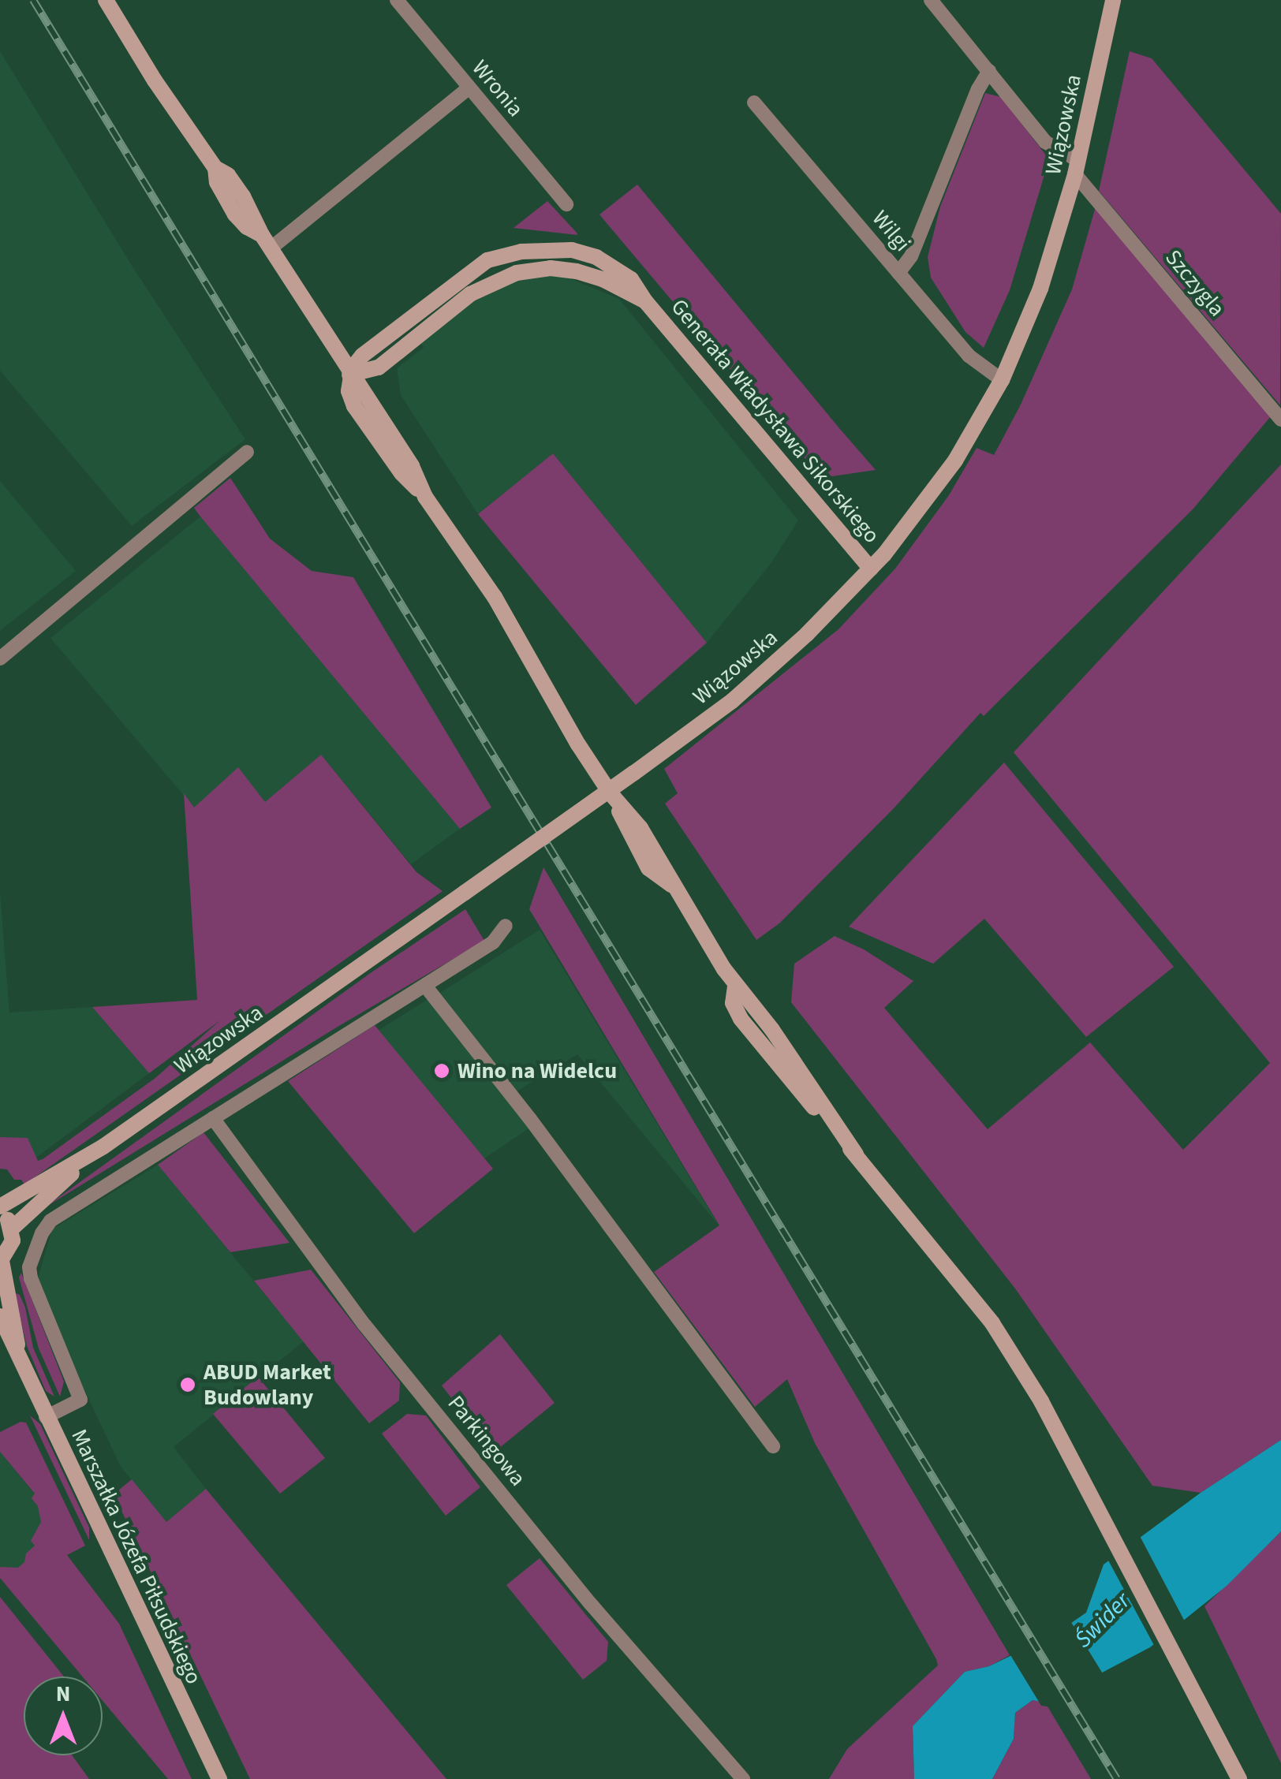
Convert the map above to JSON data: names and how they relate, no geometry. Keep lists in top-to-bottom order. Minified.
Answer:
{"streets":{"main road":["Wiązowska","Generała Władysława Sikorskiego","Marszałka Józefa Piłsudskiego"],"street":["Wronia","Wilgi","Szczygla","Parkingowa"]},"crossings":[["Wiązowska","Wilgi"],["Wiązowska","Szczygla"],["Wiązowska","Generała Władysława Sikorskiego"]],"water":["Świder"],"places":["Wino na Widelcu","ABUD Market Budowlany"],"north":"top"}
